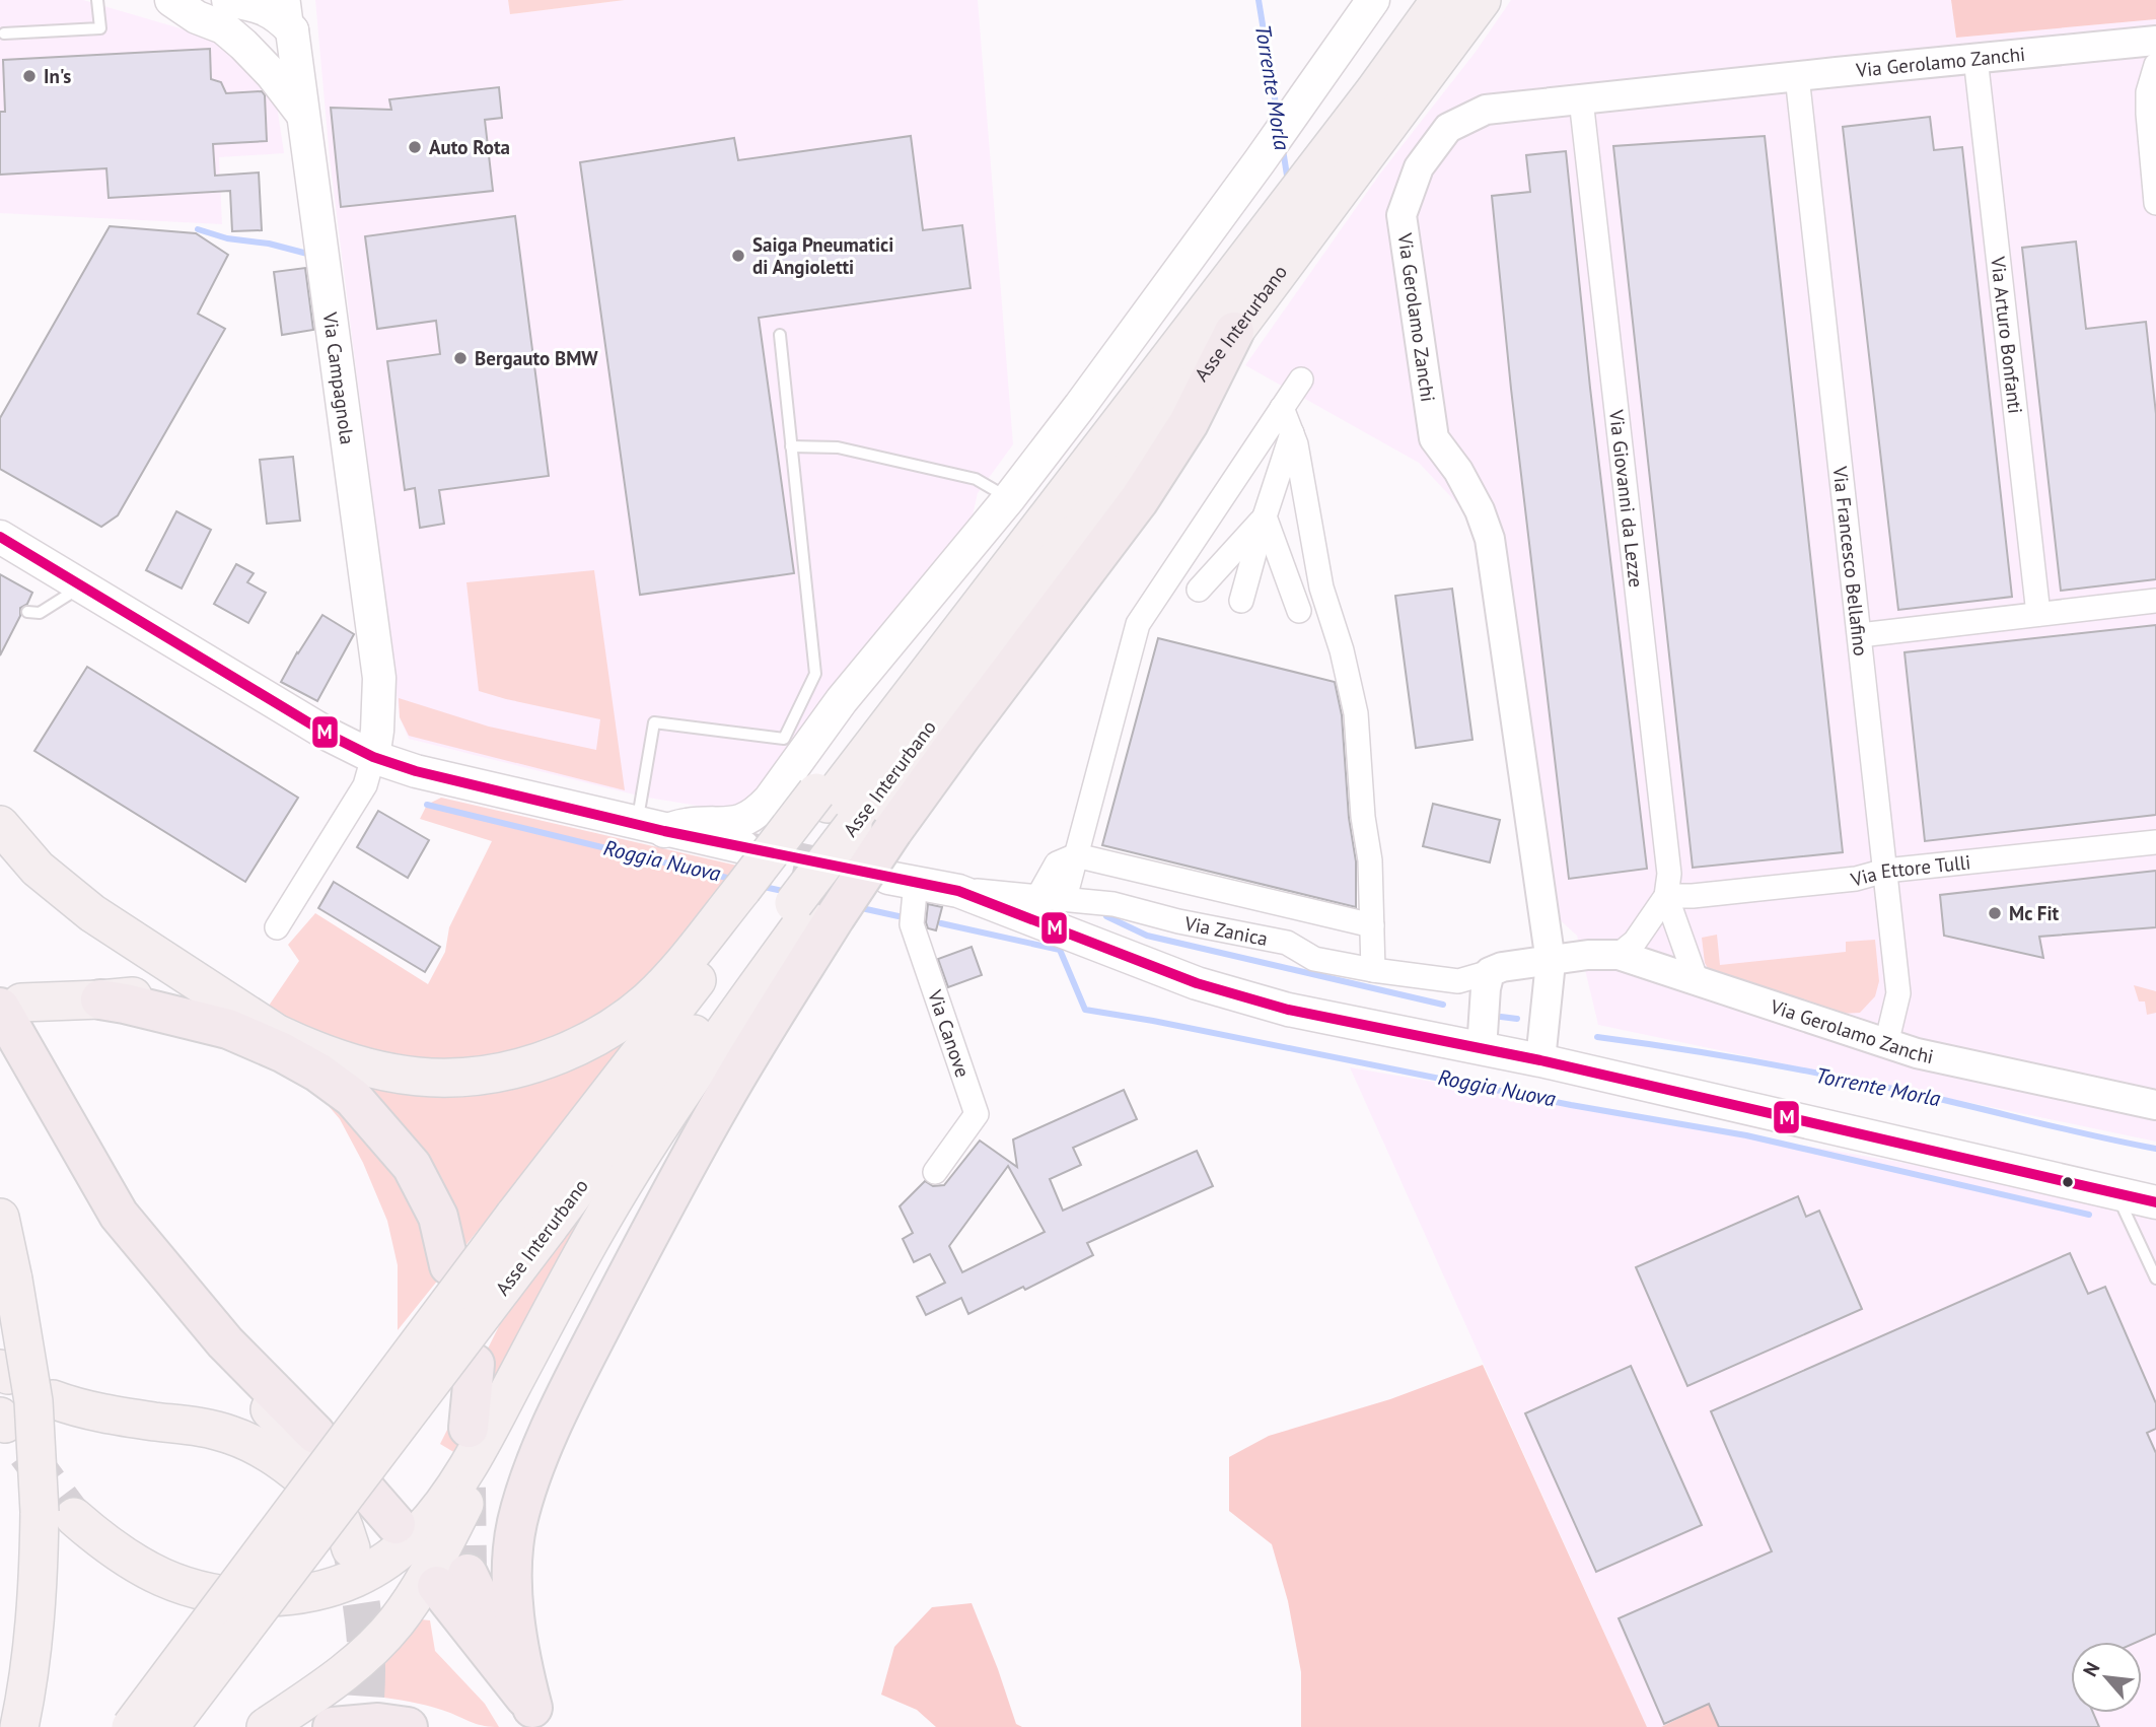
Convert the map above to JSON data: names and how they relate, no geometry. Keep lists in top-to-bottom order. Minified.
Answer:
{"streets":{"highway":["Asse Interurbano"],"main road":["Via Campagnola","Via Zanica"],"street":["Via Gerolamo Zanchi","Via Arturo Bonfanti","Via Giovanni da Lezze","Via Francesco Bellafino","Via Ettore Tulli","Via Canove"]},"crossings":[["Via Gerolamo Zanchi","Via Arturo Bonfanti"],["Via Gerolamo Zanchi","Via Giovanni da Lezze"],["Via Gerolamo Zanchi","Via Francesco Bellafino"],["Via Gerolamo Zanchi","Via Zanica"],["Via Giovanni da Lezze","Via Ettore Tulli"],["Via Francesco Bellafino","Via Ettore Tulli"],["Via Zanica","Via Canove"]],"water":["Torrente Morla","Roggia Nuova"],"places":["In's","Auto Rota","Saiga Pneumatici di Angioletti","Bergauto BMW","Mc Fit"],"lines":["transit line M"],"north":"top left"}
